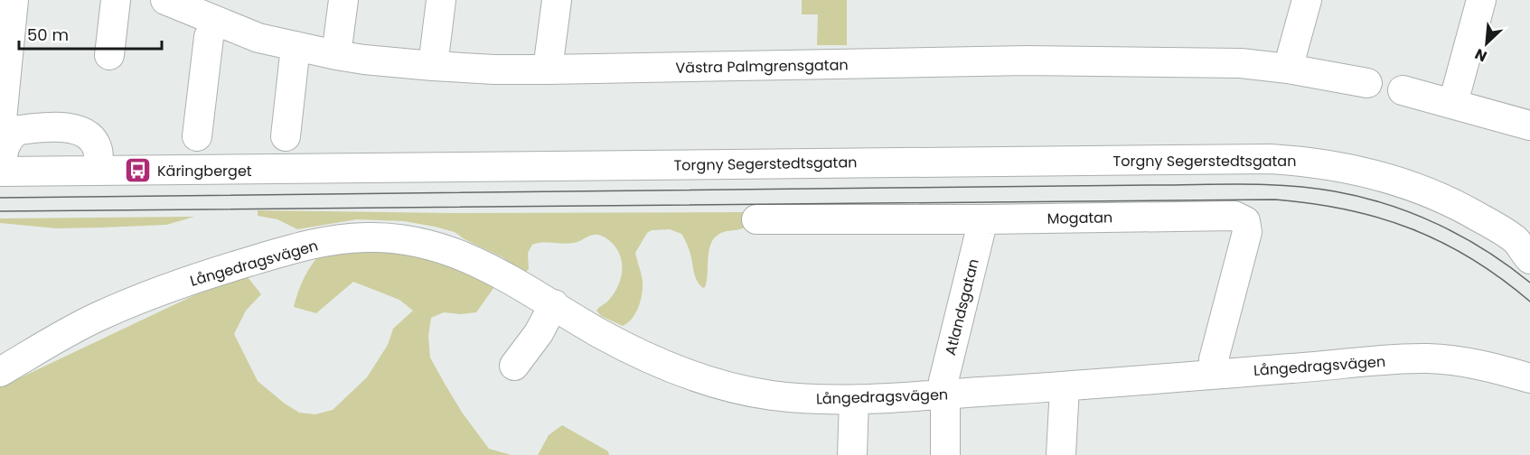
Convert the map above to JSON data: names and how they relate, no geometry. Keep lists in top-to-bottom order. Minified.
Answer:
{"streets":{"street":["Västra Palmgrensgatan","Torgny Segerstedtsgatan","Mogatan","Långedragsvägen","Atlandsgatan"]},"crossings":[["Mogatan","Långedragsvägen"],["Mogatan","Atlandsgatan"],["Långedragsvägen","Atlandsgatan"]],"places":{"bus stop":["Käringberget"]},"scale_bar":"50 m","north":"bottom left"}
